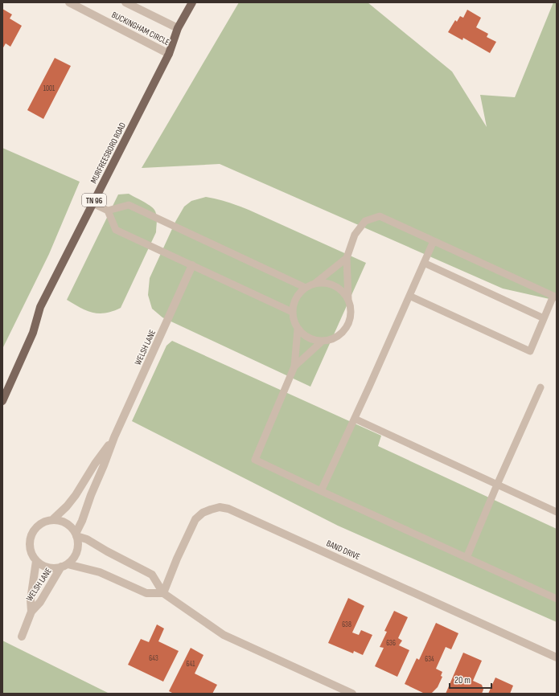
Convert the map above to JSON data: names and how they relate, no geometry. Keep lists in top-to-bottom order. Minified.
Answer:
{"streets":{"main road":["MURFREESBORO ROAD","TN 96"],"street":["BUCKINGHAM CIRCLE","WELSH LANE","BAND DRIVE"]},"crossings":[["BUCKINGHAM CIRCLE","MURFREESBORO ROAD"]],"house_numbers":["1001","638","636","643","634","641"],"scale_bar":"20 m"}
